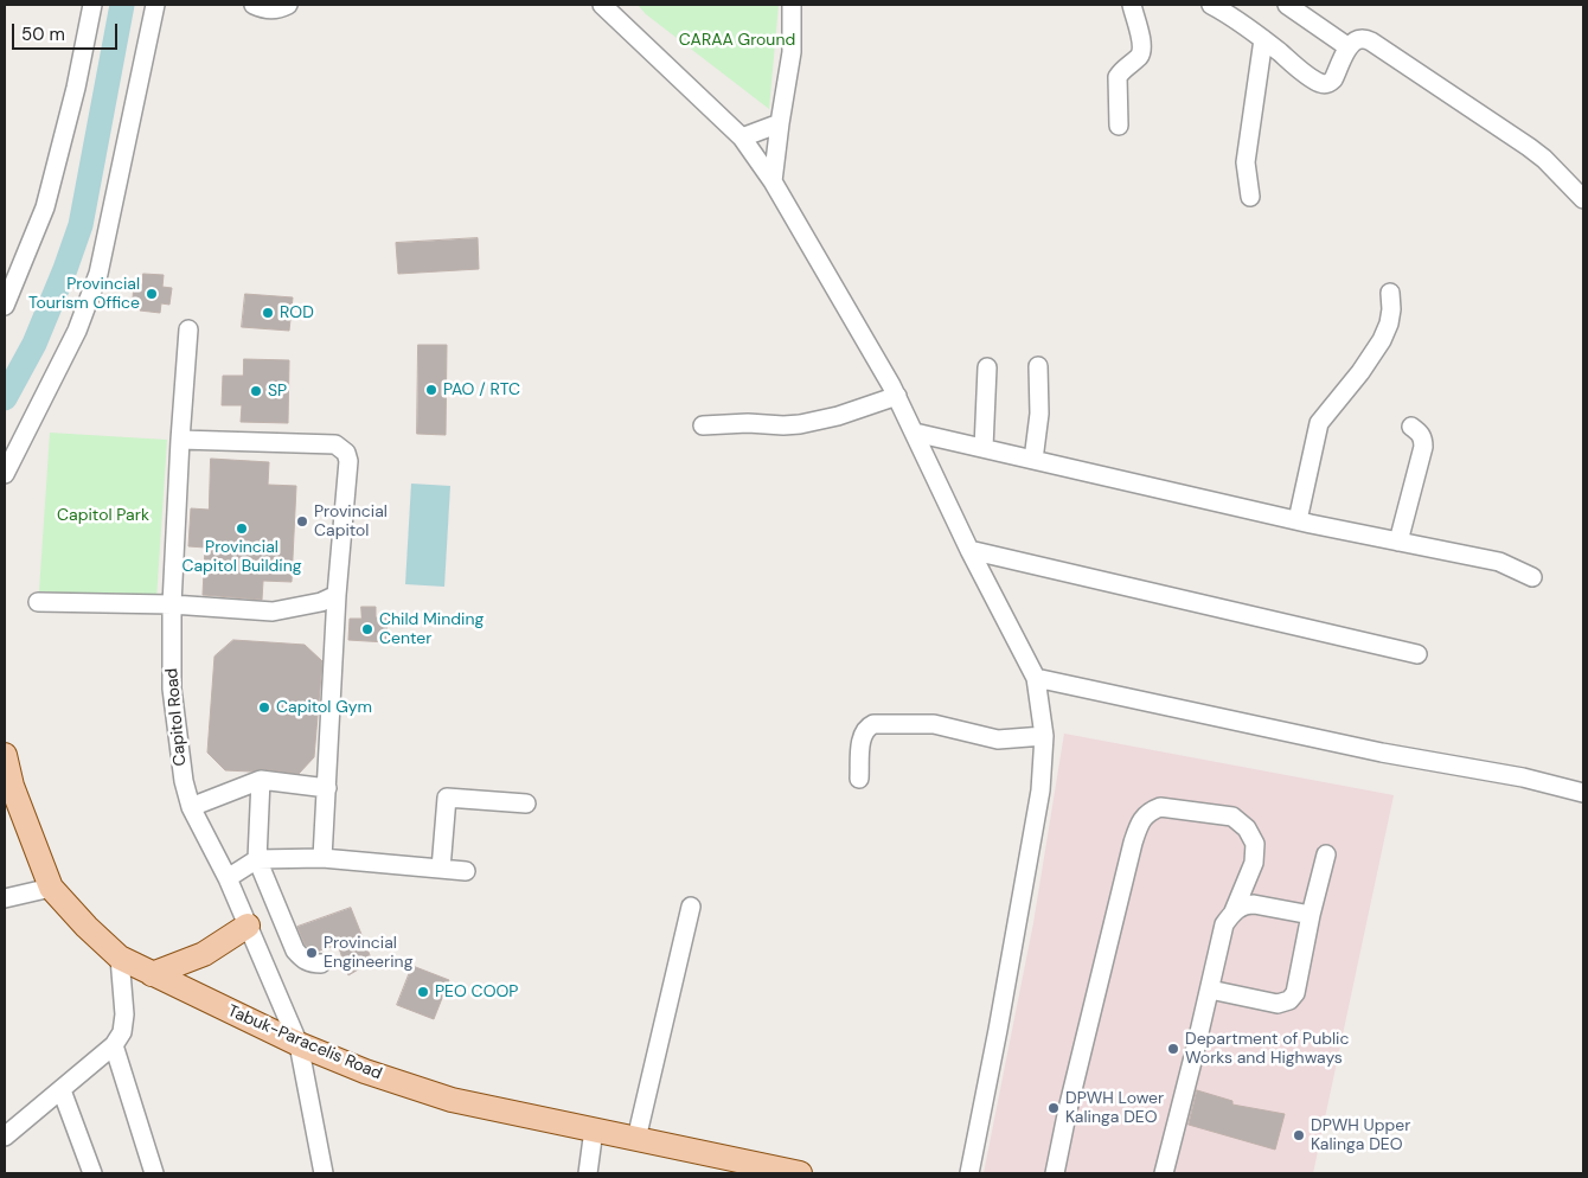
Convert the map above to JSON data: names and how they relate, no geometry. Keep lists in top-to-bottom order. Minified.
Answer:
{"streets":{"main road":["Tabuk-Paracelis Road"],"street":["Capitol Road"]},"crossings":[["Capitol Road","Tabuk-Paracelis Road"]],"parks":["CARAA Ground","Capitol Park"],"places":["Provincial Tourism Office","ROD","PAO / RTC","SP","Provincial Capitol","Provincial Capitol Building","Child Minding Center","Capitol Gym","Provincial Engineering","PEO COOP","Department of Public Works and Highways","DPWH Lower Kalinga DEO","DPWH Upper Kalinga DEO"],"scale_bar":"50 m"}
